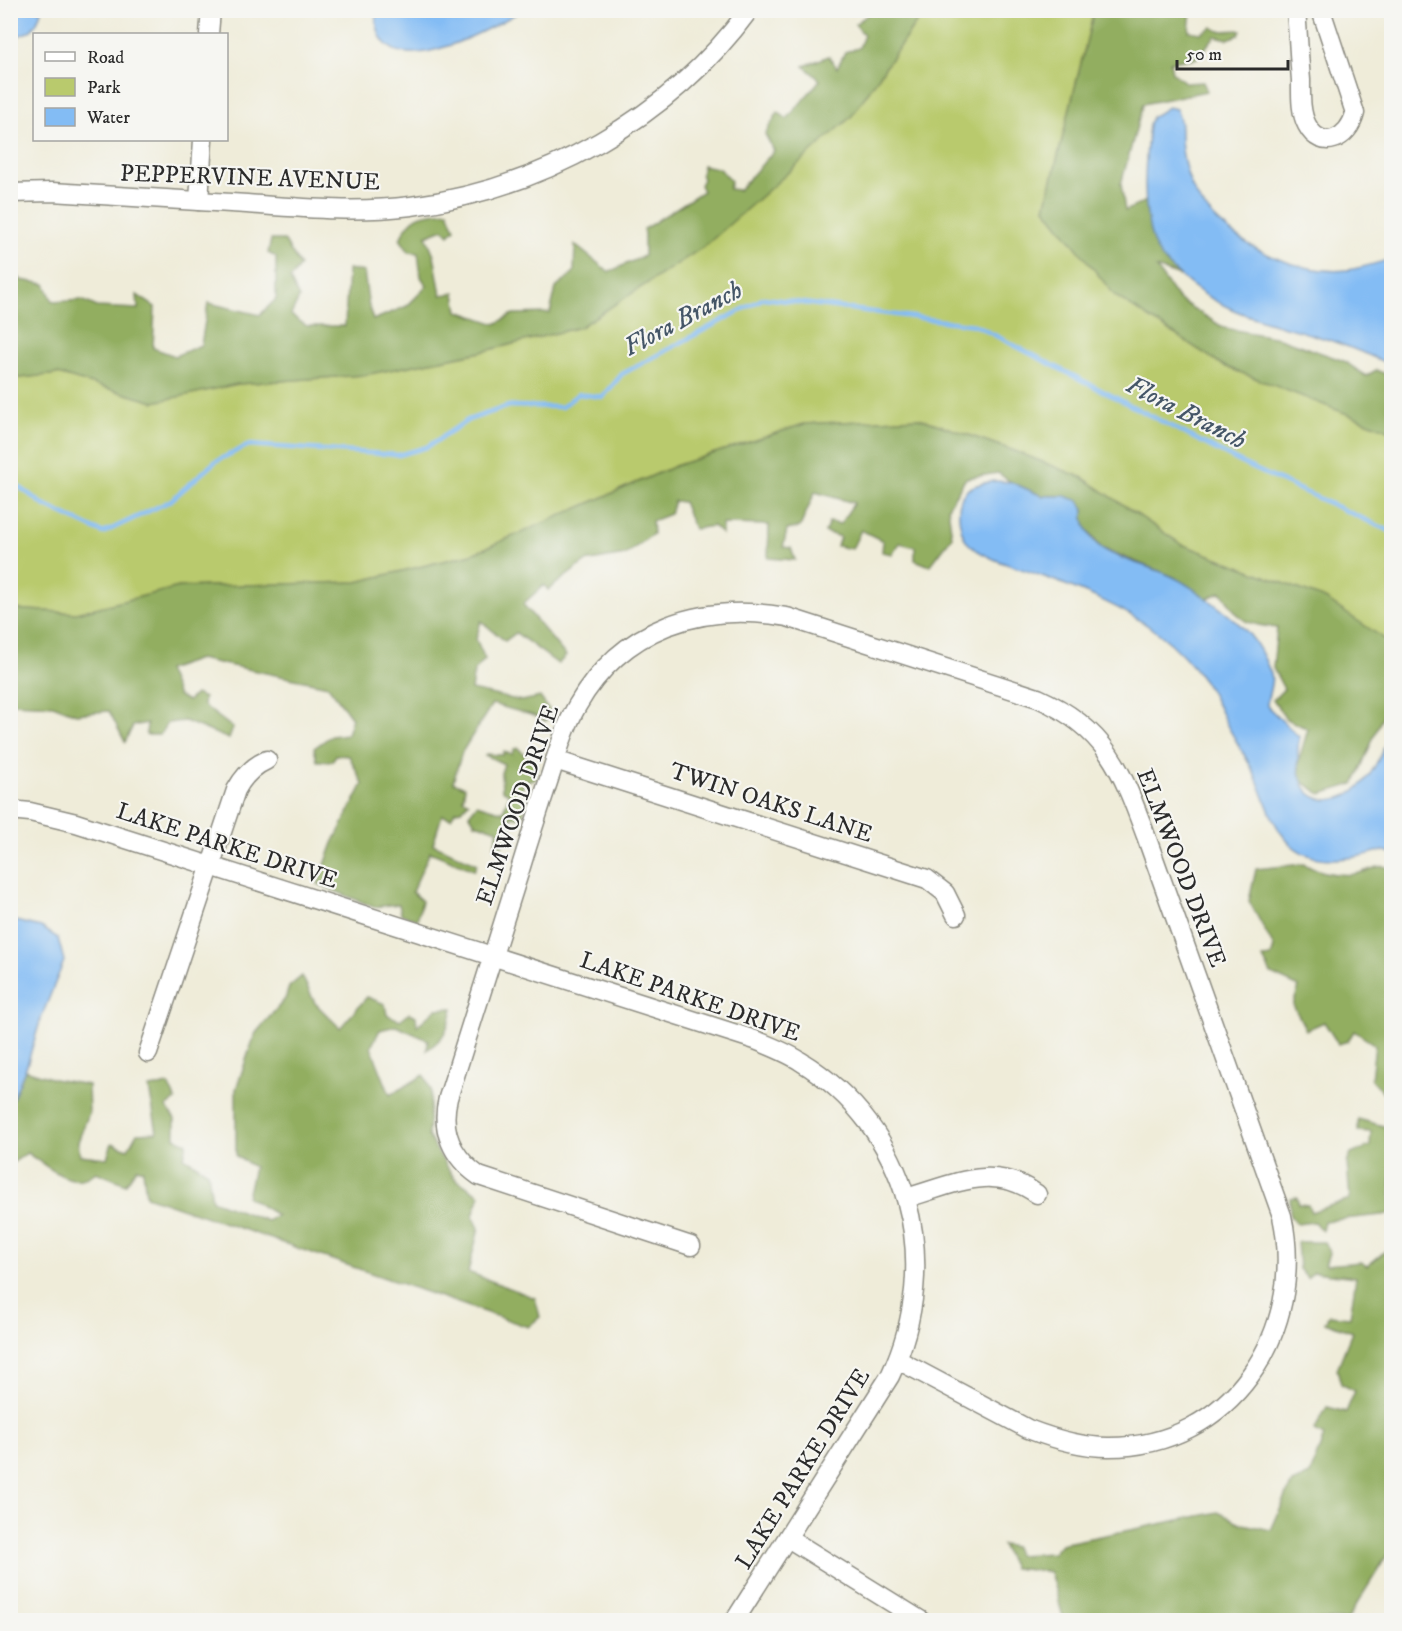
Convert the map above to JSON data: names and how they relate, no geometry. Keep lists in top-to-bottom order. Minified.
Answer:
{"streets":{"street":["PEPPERVINE AVENUE","TWIN OAKS LANE","ELMWOOD DRIVE","LAKE PARKE DRIVE"]},"crossings":[["TWIN OAKS LANE","ELMWOOD DRIVE"],["ELMWOOD DRIVE","LAKE PARKE DRIVE"]],"water":["Flora Branch"],"legend":["Road","Park","Water"],"scale_bar":"50 m"}
